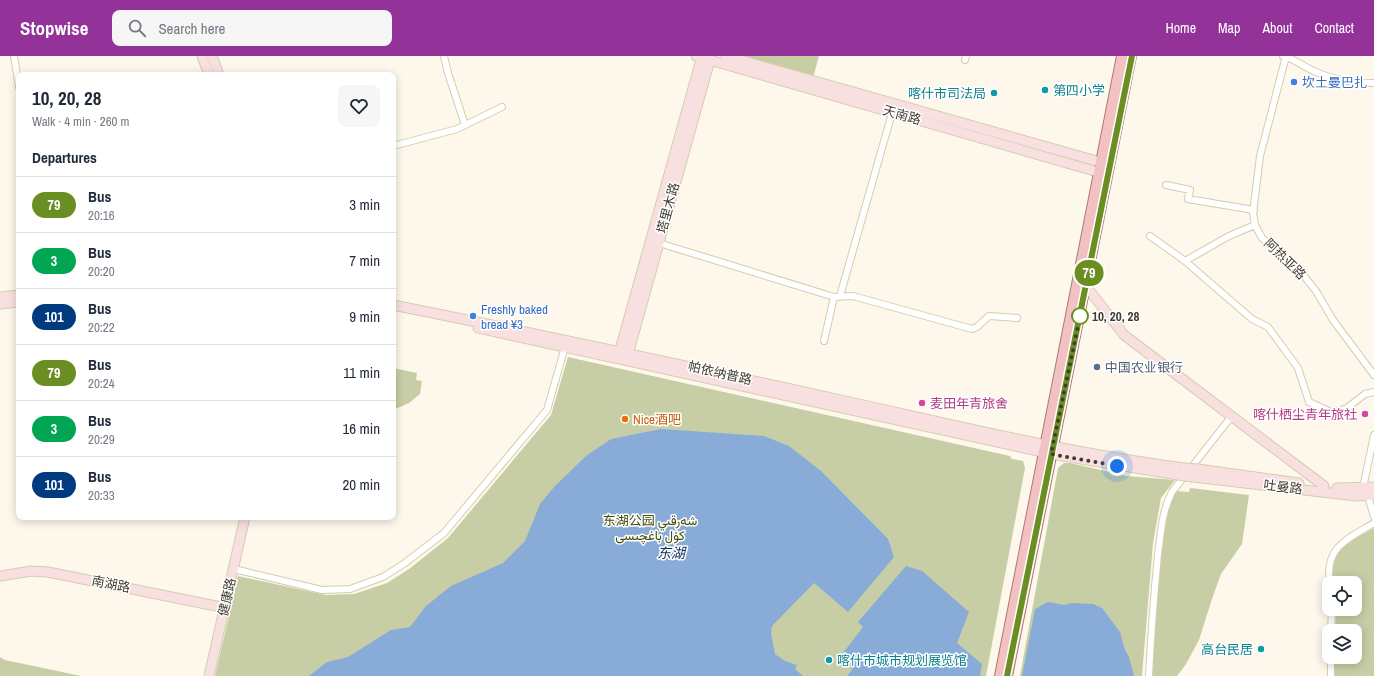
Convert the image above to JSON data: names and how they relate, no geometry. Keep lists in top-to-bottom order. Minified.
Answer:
{"streets":{"main road":["天南路","塔里木路","帕依纳普路","吐曼路","南湖路","健康路"],"street":["阿热亚路"]},"crossings":[["天南路","塔里木路"],["塔里木路","帕依纳普路"],["南湖路","健康路"]],"water":["东湖"],"parks":["东湖公园 شەرقىي كۆل باغچىسى"],"places":["坎土曼巴扎","第四小学","喀什市司法局","Freshly baked bread ¥3","10, 20, 28","中国农业银行","麦田年青旅舍","喀什栖尘青年旅社","Nice酒吧","高台民居","喀什市城市规划展览馆"],"lines":["bus line 79"],"page":{"header":"Stopwise","search":"Search here","nav":["Home","Map","About","Contact"],"on_map":"79","heading":[["10, 20, 28","Walk · 4 min · 260 m"],"Departures"],"list":[{"mark":"79","name":"Bus","note":"20:16","value":"3 min"},{"mark":"3","name":"Bus","note":"20:20","value":"7 min"},{"mark":"101","name":"Bus","note":"20:22","value":"9 min"},{"mark":"79","name":"Bus","note":"20:24","value":"11 min"},{"mark":"3","name":"Bus","note":"20:29","value":"16 min"},{"mark":"101","name":"Bus","note":"20:33","value":"20 min"}]}}
